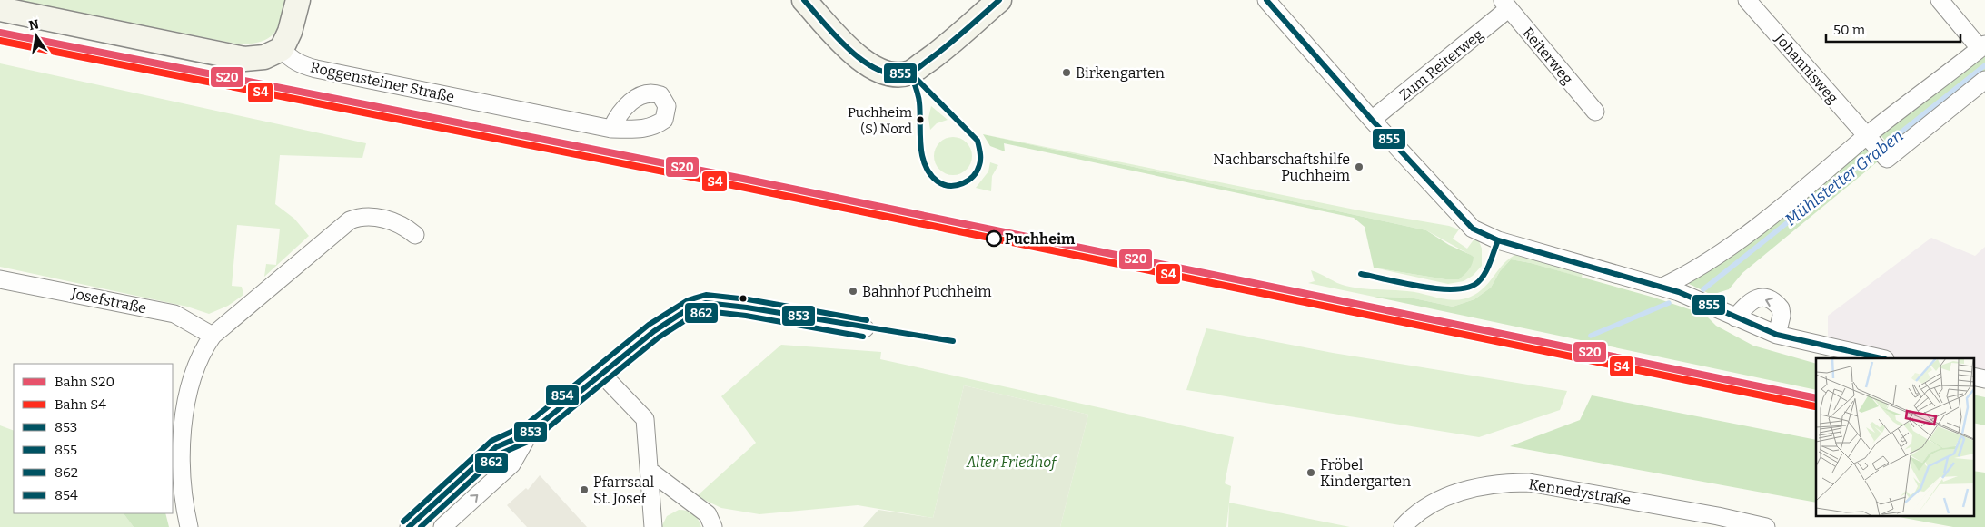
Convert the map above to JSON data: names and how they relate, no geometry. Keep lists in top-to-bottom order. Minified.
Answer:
{"streets":{"street":["Reiterweg","Zum Reiterweg","Johannisweg","Roggensteiner Straße","Josefstraße","Kennedystraße"]},"crossings":[["Reiterweg","Zum Reiterweg"]],"water":["Mühlstetter Graben"],"parks":["Alter Friedhof"],"places":["Birkengarten","Puchheim (S) Nord","Nachbarschaftshilfe Puchheim","Puchheim","Bahnhof Puchheim","Fröbel Kindergarten","Pfarrsaal St. Josef"],"lines":["transit line 855","rail line S20","rail line S4","transit line 854","transit line 853","transit line 862"],"legend":["Bahn S20","Bahn S4","853","855","862","854"],"scale_bar":"50 m","north":"top"}
